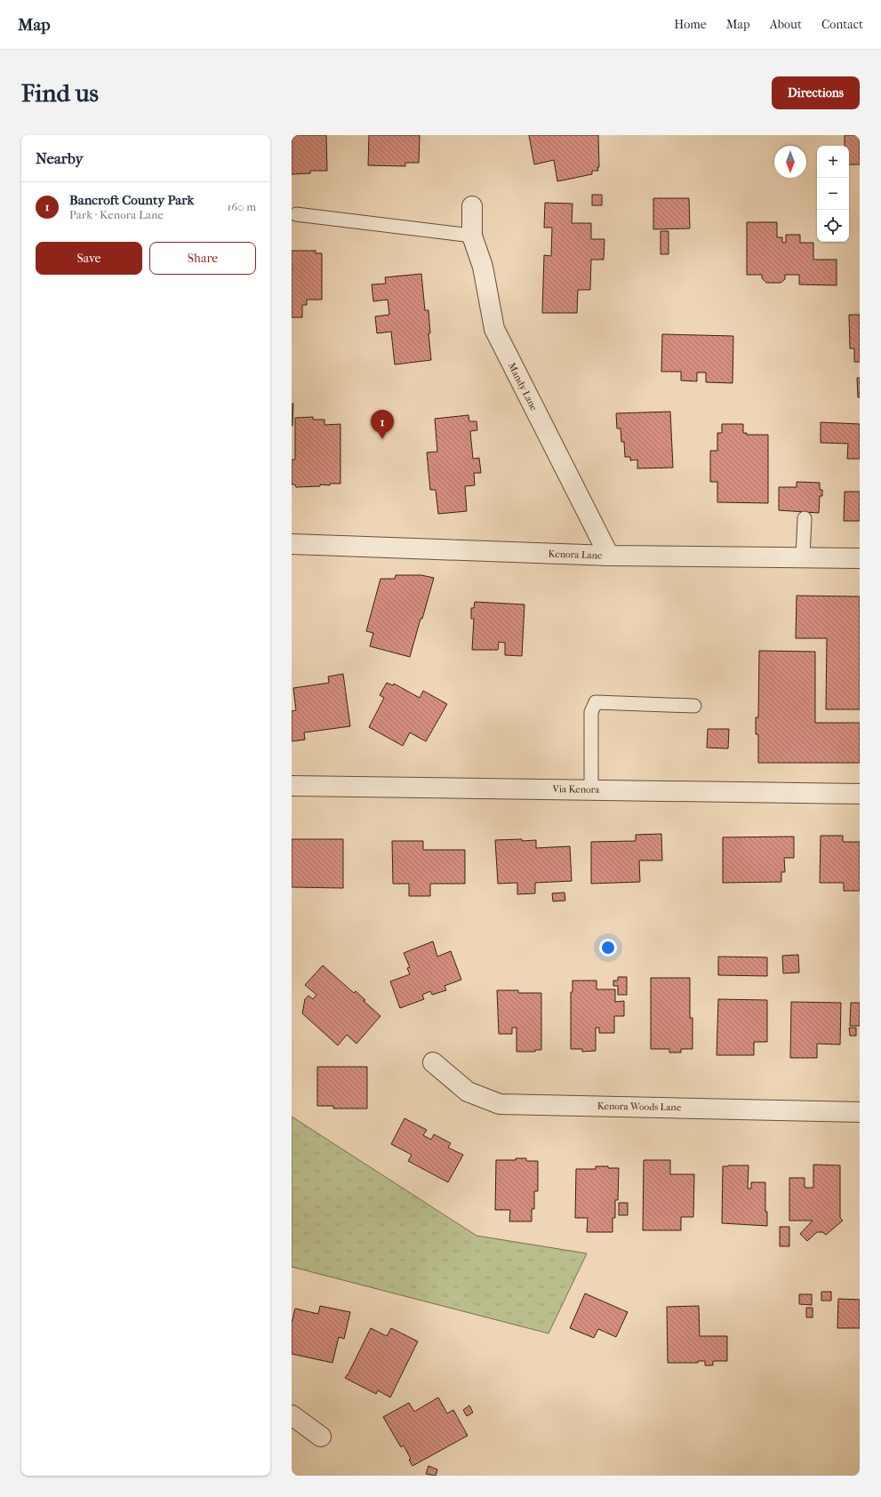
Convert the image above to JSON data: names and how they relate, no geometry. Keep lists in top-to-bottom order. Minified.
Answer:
{"streets":{"street":["Mandy Lane","Kenora Lane","Via Kenora","Kenora Woods Lane"]},"crossings":[["Mandy Lane","Kenora Lane"]],"north":"bottom","page":{"header":"Map","nav":["Home","Map","About","Contact"],"buttons":["Directions",["Save","Share"]],"title":"Find us","heading":"Nearby","map_buttons":["+","−"],"list":[{"mark":"1","name":"Bancroft County Park","note":"Park · Kenora Lane","value":"160 m"}],"pins":"1"}}
